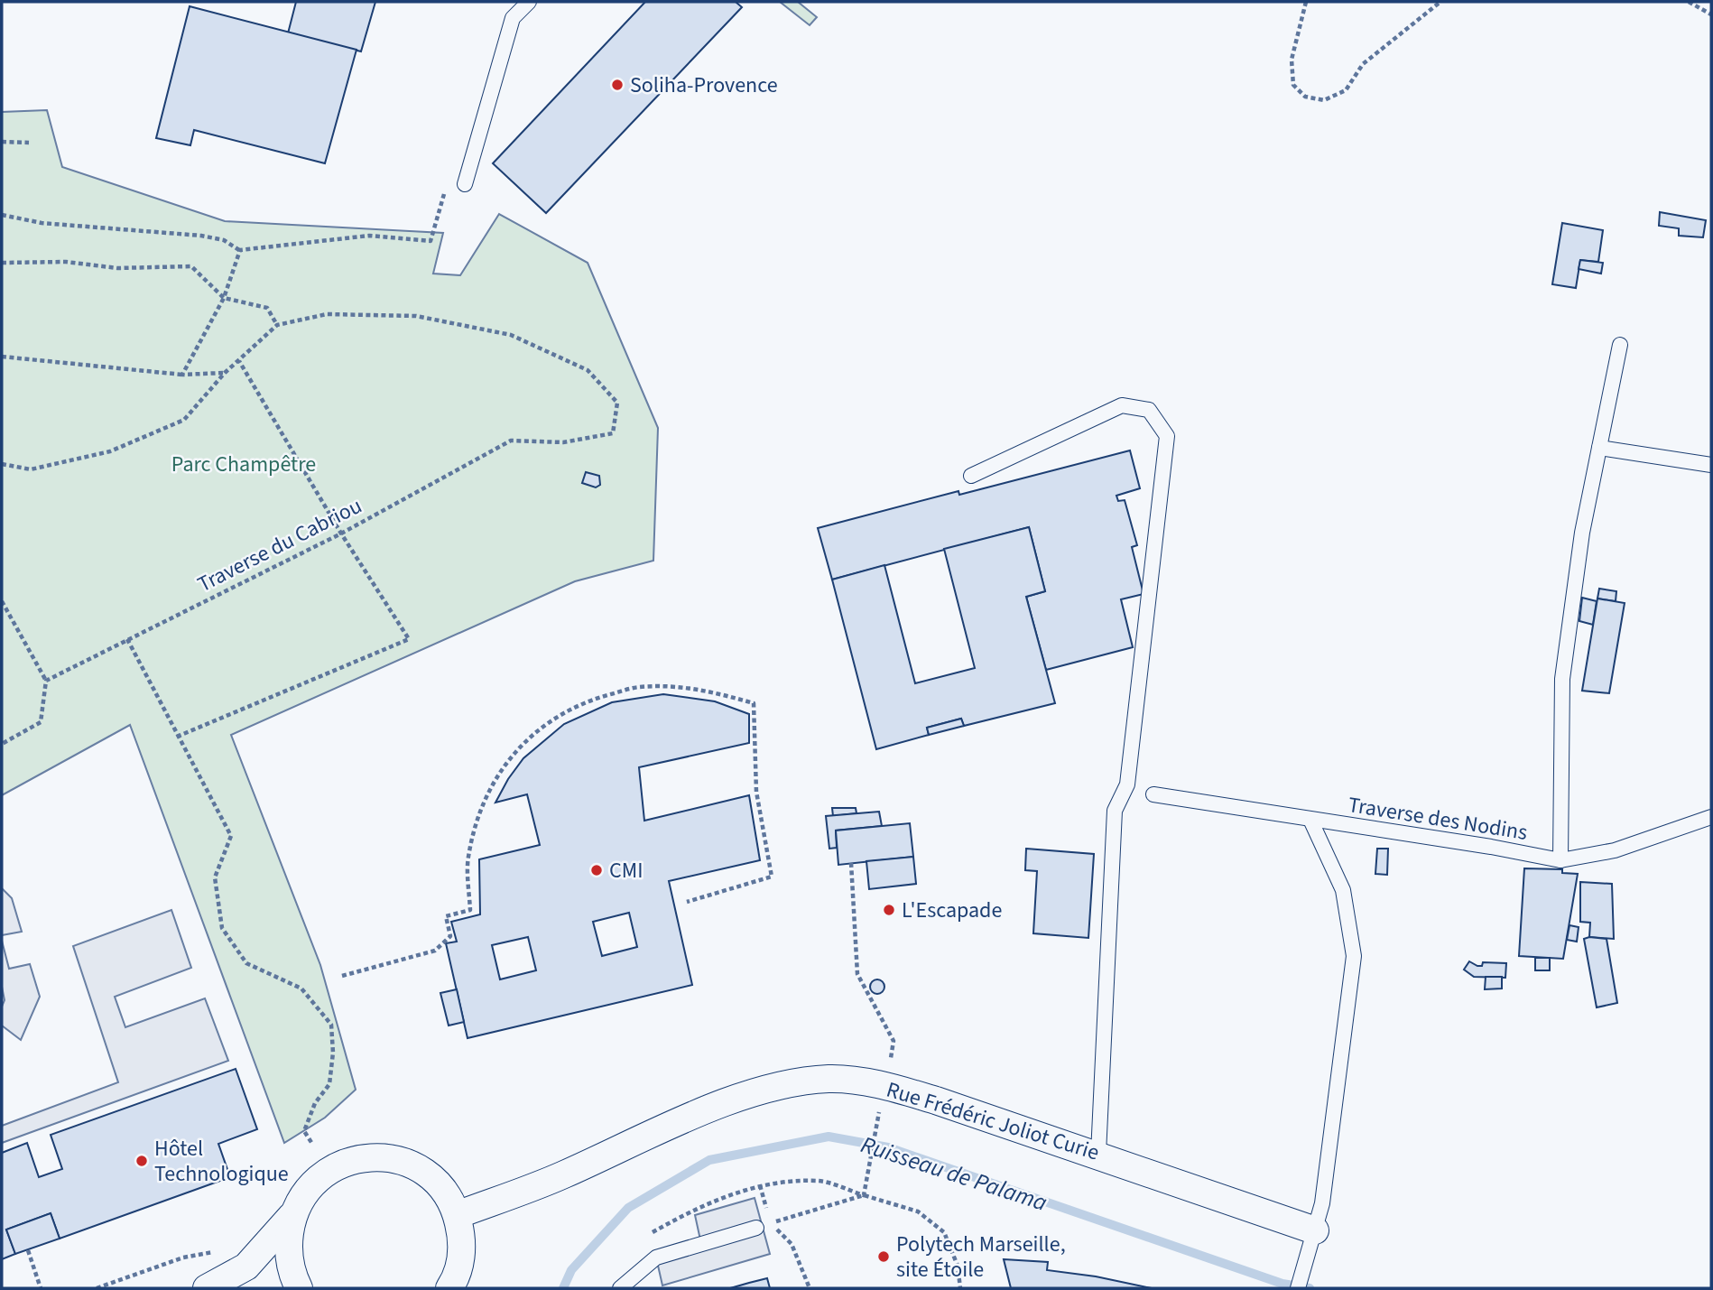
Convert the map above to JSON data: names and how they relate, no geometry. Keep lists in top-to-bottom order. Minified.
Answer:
{"streets":{"street":["Rue Frédéric Joliot Curie"],"lane":["Traverse des Nodins"],"path":["Traverse du Cabriou"]},"water":["Ruisseau de Palama"],"parks":["Parc Champêtre"],"places":["Soliha-Provence","CMI","L'Escapade","Hôtel Technologique","Polytech Marseille, site Étoile"]}
